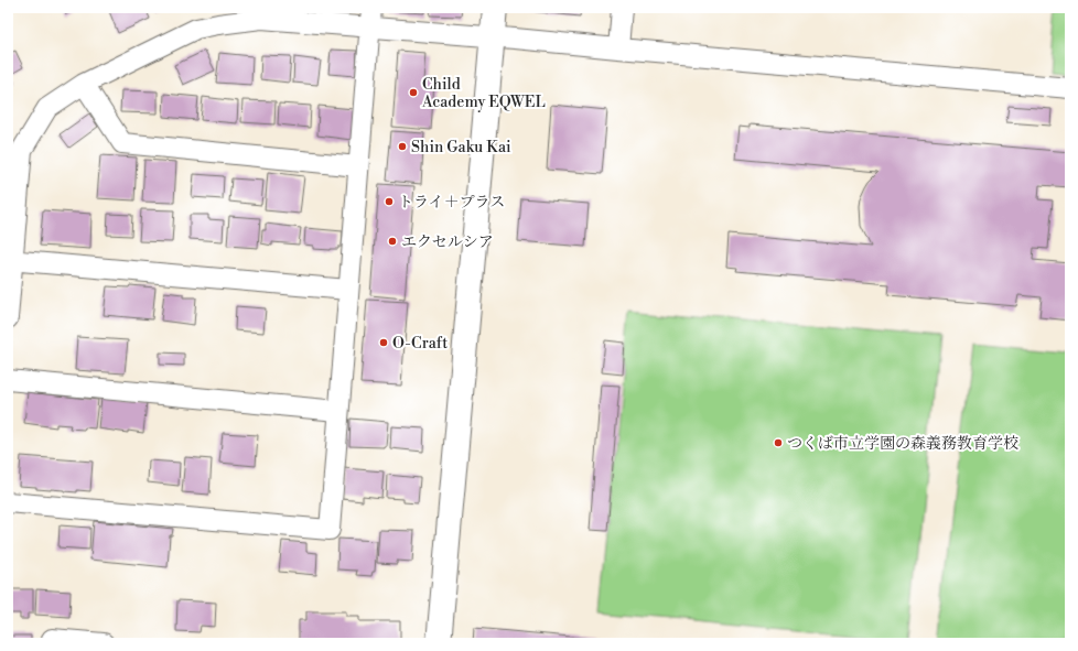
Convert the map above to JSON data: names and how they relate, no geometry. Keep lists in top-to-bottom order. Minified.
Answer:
{"places":["Child Academy EQWEL","Shin Gaku Kai","トライ＋プラス","エクセルシア","O-Craft","つくば市立学園の森義務教育学校"]}
